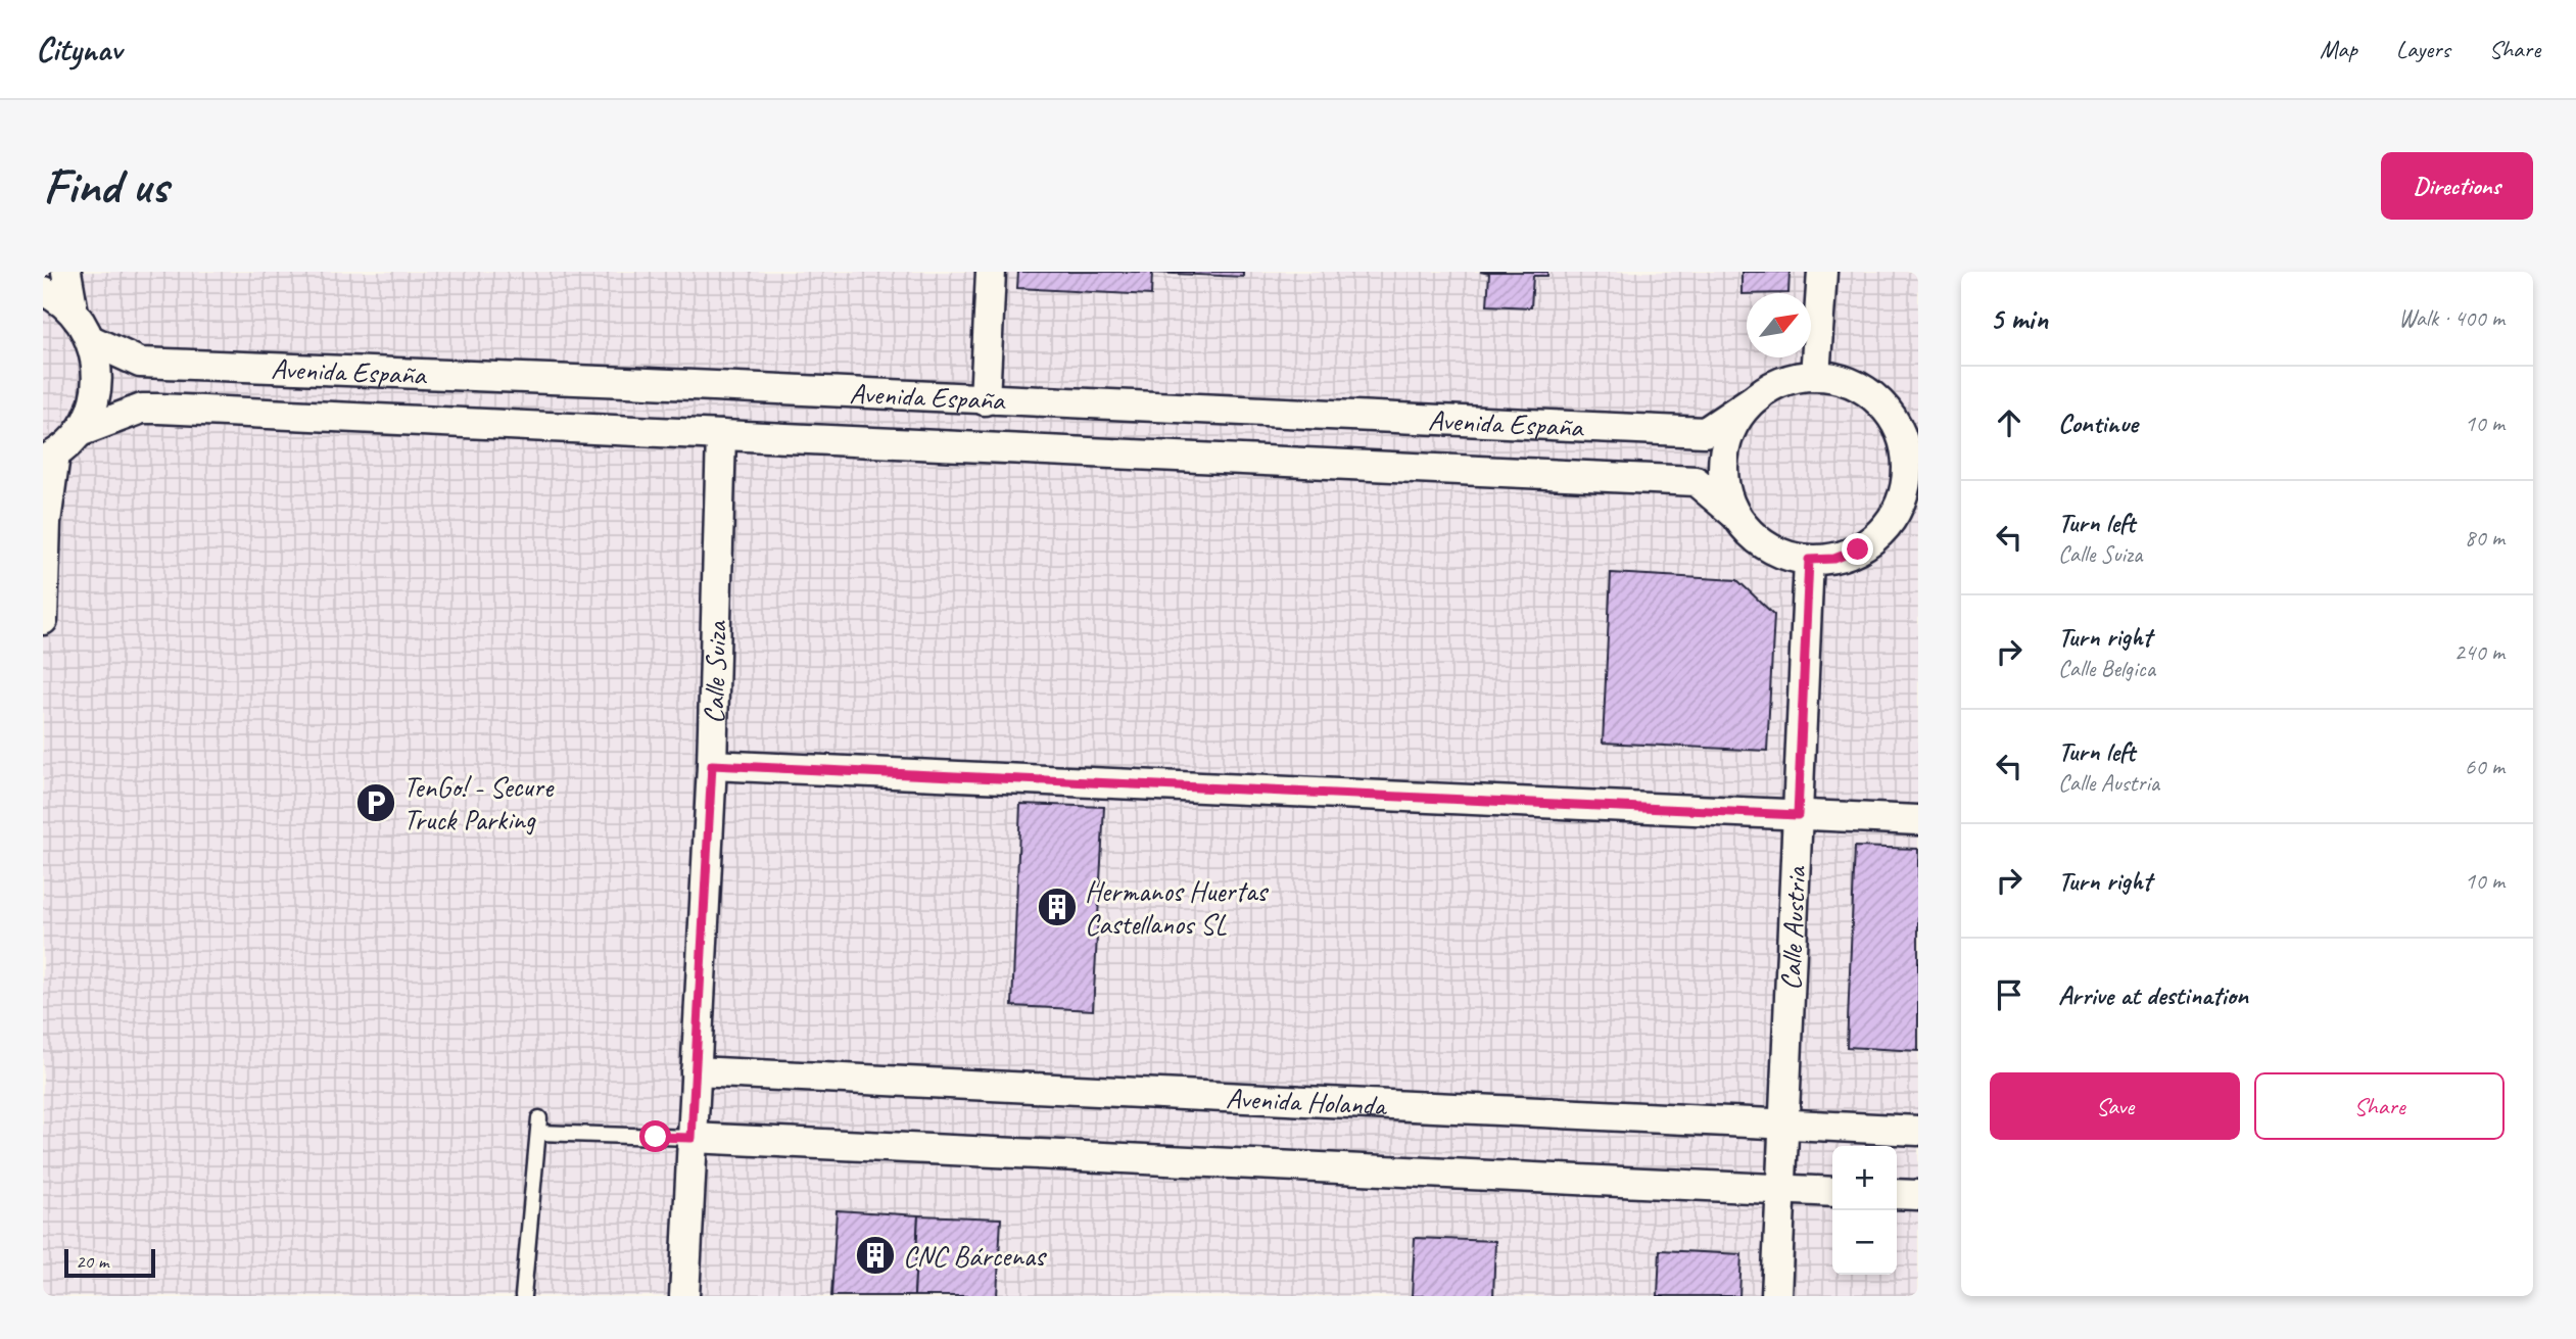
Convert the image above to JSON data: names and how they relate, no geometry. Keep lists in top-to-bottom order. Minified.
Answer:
{"streets":{"street":["Avenida España","Calle Suiza","Calle Austria","Avenida Holanda"]},"crossings":[["Avenida España","Calle Suiza"],["Avenida España","Calle Austria"],["Calle Suiza","Avenida Holanda"],["Calle Austria","Avenida Holanda"]],"places":{"parking":["TenGo! - Secure Truck Parking"],"building":["Hermanos Huertas Castellanos SL","CNC Bárcenas"]},"scale_bar":"20 m","north":"top right","page":{"header":"Citynav","nav":["Map","Layers","Share"],"buttons":["Directions",["Save","Share"]],"title":"Find us","heading":["5 min","Walk · 400 m"],"list":[["Continue","10 m"],["Turn left","Calle Suiza","80 m"],["Turn right","Calle Belgica","240 m"],["Turn left","Calle Austria","60 m"],["Turn right","10 m"],"Arrive at destination"],"map_buttons":["+","−"],"scale":"20 m"}}
